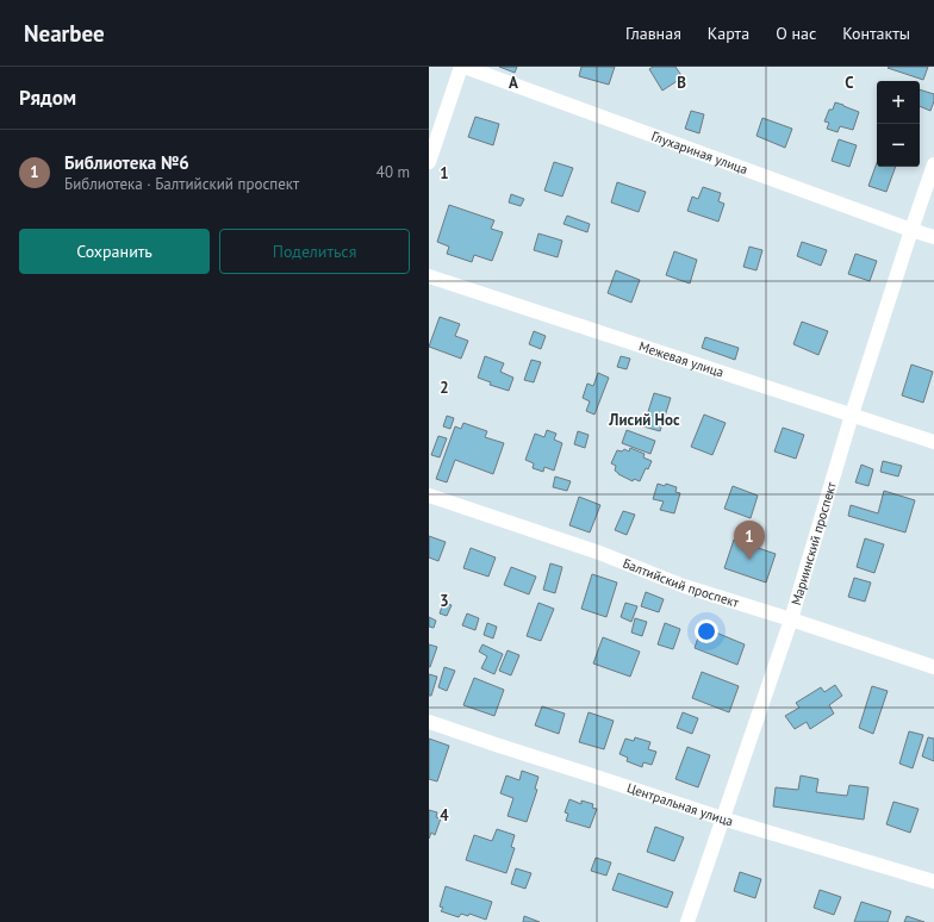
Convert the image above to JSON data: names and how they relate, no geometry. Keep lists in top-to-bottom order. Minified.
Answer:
{"streets":{"street":["Глухариная улица","Межевая улица","Мариинский проспект","Балтийский проспект","Центральная улица"]},"crossings":[["Глухариная улица","Мариинский проспект"],["Межевая улица","Мариинский проспект"],["Мариинский проспект","Балтийский проспект"],["Мариинский проспект","Центральная улица"]],"districts":["Лисий Нос"],"page":{"header":"Nearbee","nav":["Главная","Карта","О нас","Контакты"],"heading":"Рядом","map_buttons":["+","−"],"list":[{"mark":"1","name":"Библиотека №6","note":"Библиотека · Балтийский проспект","value":"40 m"}],"buttons":["Сохранить","Поделиться"],"pins":"1"},"grid":{"columns":["A","B","C"],"rows":["1","2","3","4"]}}
